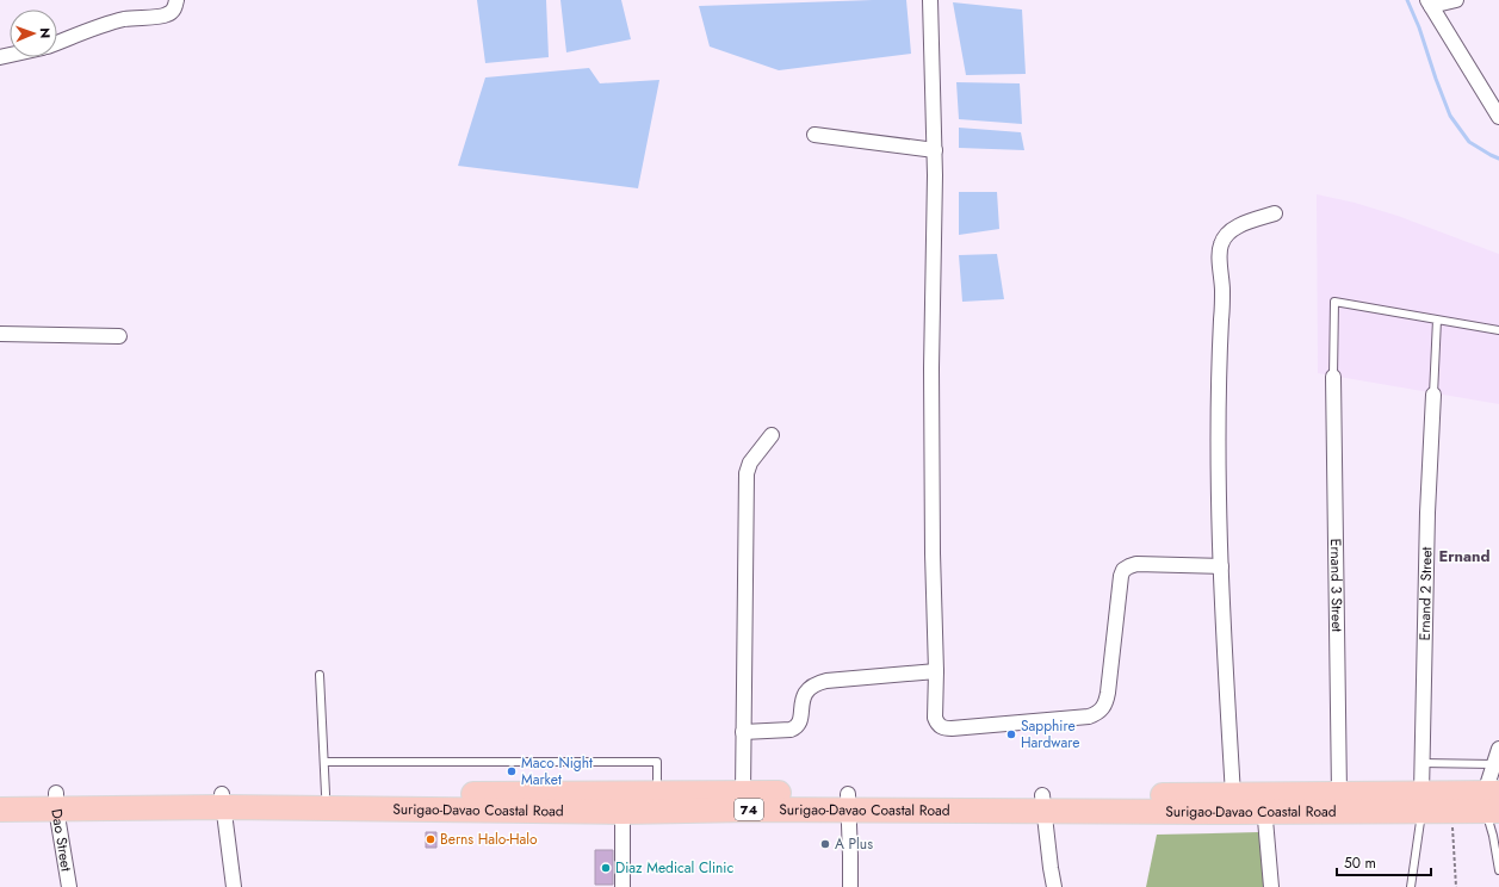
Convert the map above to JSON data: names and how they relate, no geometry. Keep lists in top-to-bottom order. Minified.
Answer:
{"streets":{"highway":["Surigao-Davao Coastal Road","74"],"street":["Ernand 3 Street","Ernand 2 Street","Dao Street"]},"crossings":[["Ernand 3 Street","Surigao-Davao Coastal Road"],["Ernand 2 Street","Surigao-Davao Coastal Road"],["Surigao-Davao Coastal Road","Dao Street"]],"districts":["Ernand"],"places":["Sapphire Hardware","Maco Night Market","Berns Halo-Halo","A Plus","Diaz Medical Clinic"],"scale_bar":"50 m","north":"right"}
